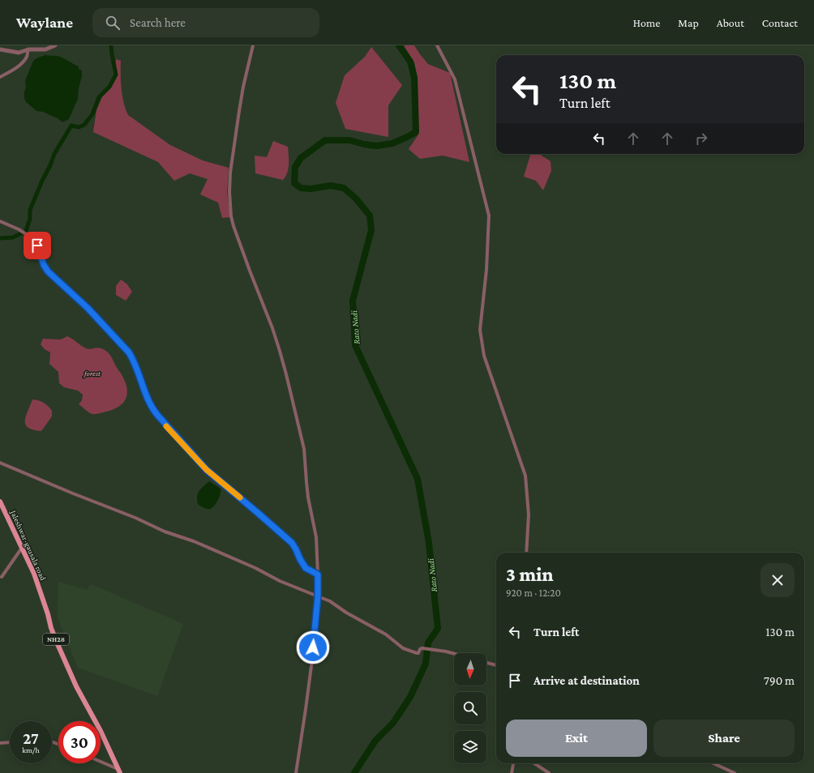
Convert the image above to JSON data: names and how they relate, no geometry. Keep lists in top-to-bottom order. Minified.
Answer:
{"streets":{"main road":["Jaleshwar-gausala road","NH28"]},"water":["Rato Nadi"],"parks":["forest"],"north":"bottom","page":{"header":"Waylane","search":"Search here","nav":["Home","Map","About","Contact"],"turn":["130 m","Turn left"],"heading":["3 min","920 m · 12:20"],"list":[{"name":"Turn left","value":"130 m"},{"name":"Arrive at destination","value":"790 m"}],"buttons":["Exit","Share"],"speed":"27 km/h","limit":"30"}}
